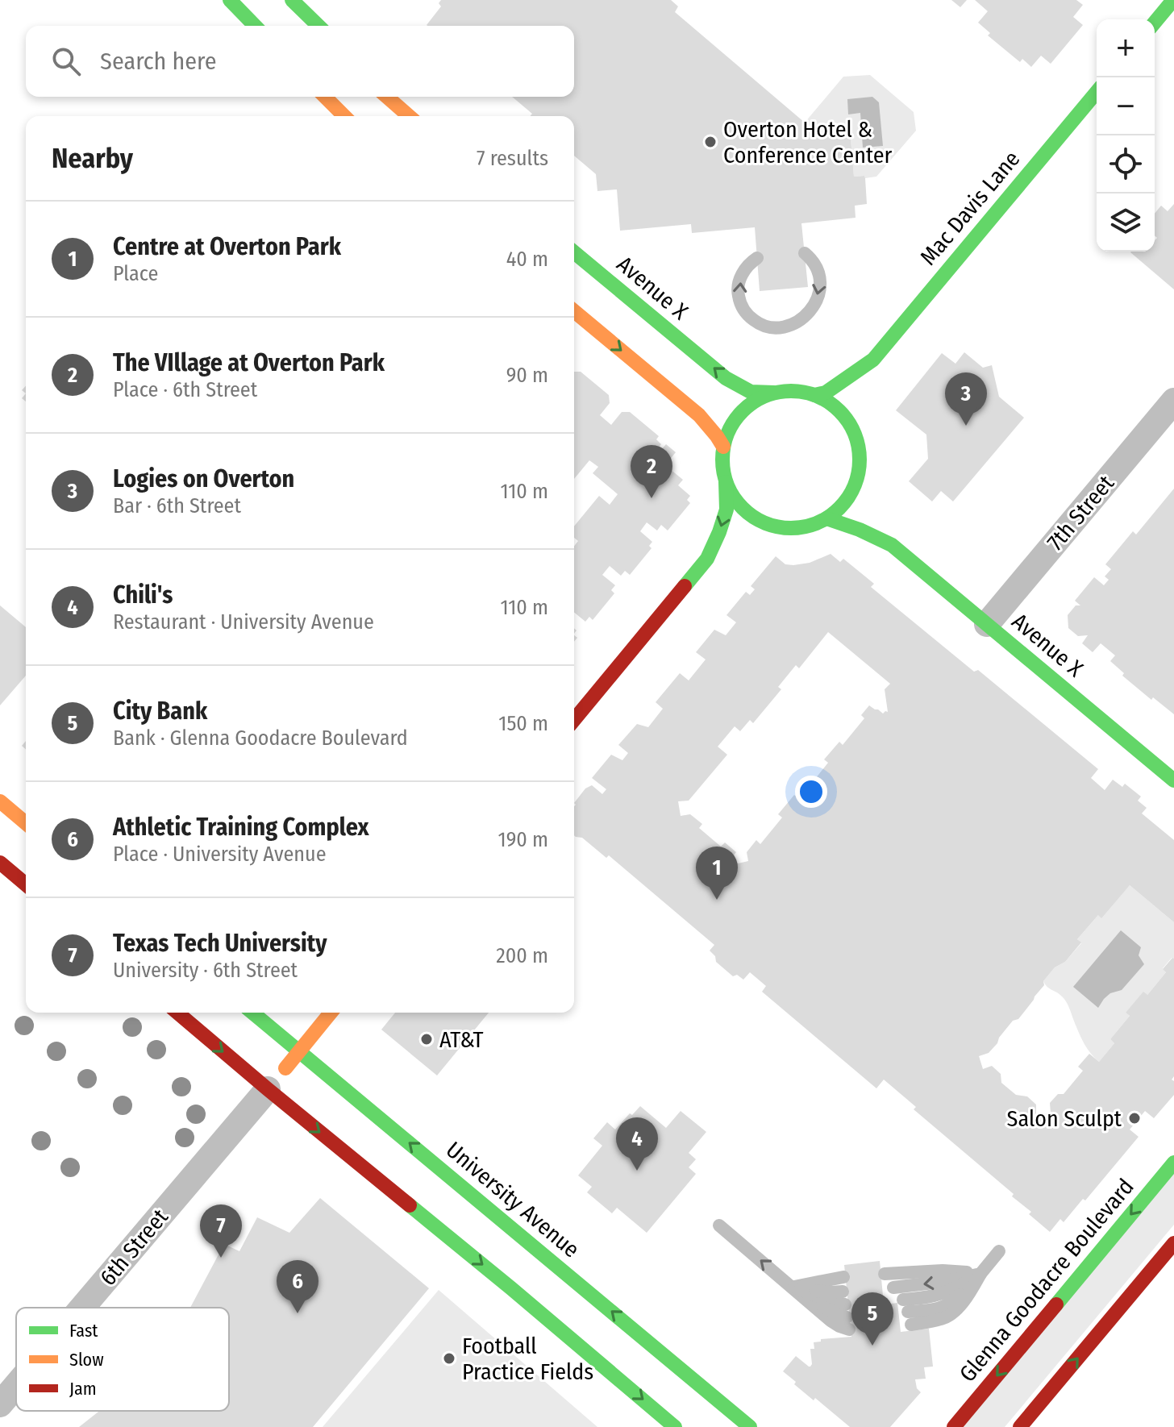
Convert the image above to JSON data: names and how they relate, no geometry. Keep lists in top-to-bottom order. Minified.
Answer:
{"streets":{"street":["Mac Davis Lane","Avenue X","7th Street","University Avenue","6th Street","Glenna Goodacre Boulevard"]},"crossings":[["Avenue X","7th Street"]],"places":["Overton Hotel & Conference Center","AT&T","Salon Sculpt","Football Practice Fields"],"legend":["Fast","Slow","Jam"],"page":{"map_buttons":["+","−"],"search":"Search here","heading":["Nearby","7 results"],"list":[{"mark":"1","name":"Centre at Overton Park","note":"Place","value":"40 m"},{"mark":"2","name":"The VIllage at Overton Park","note":"Place · 6th Street","value":"90 m"},{"mark":"3","name":"Logies on Overton","note":"Bar · 6th Street","value":"110 m"},{"mark":"4","name":"Chili's","note":"Restaurant · University Avenue","value":"110 m"},{"mark":"5","name":"City Bank","note":"Bank · Glenna Goodacre Boulevard","value":"150 m"},{"mark":"6","name":"Athletic Training Complex","note":"Place · University Avenue","value":"190 m"},{"mark":"7","name":"Texas Tech University","note":"University · 6th Street","value":"200 m"}],"pins":["3","2","1","4","7","6","5"]}}
